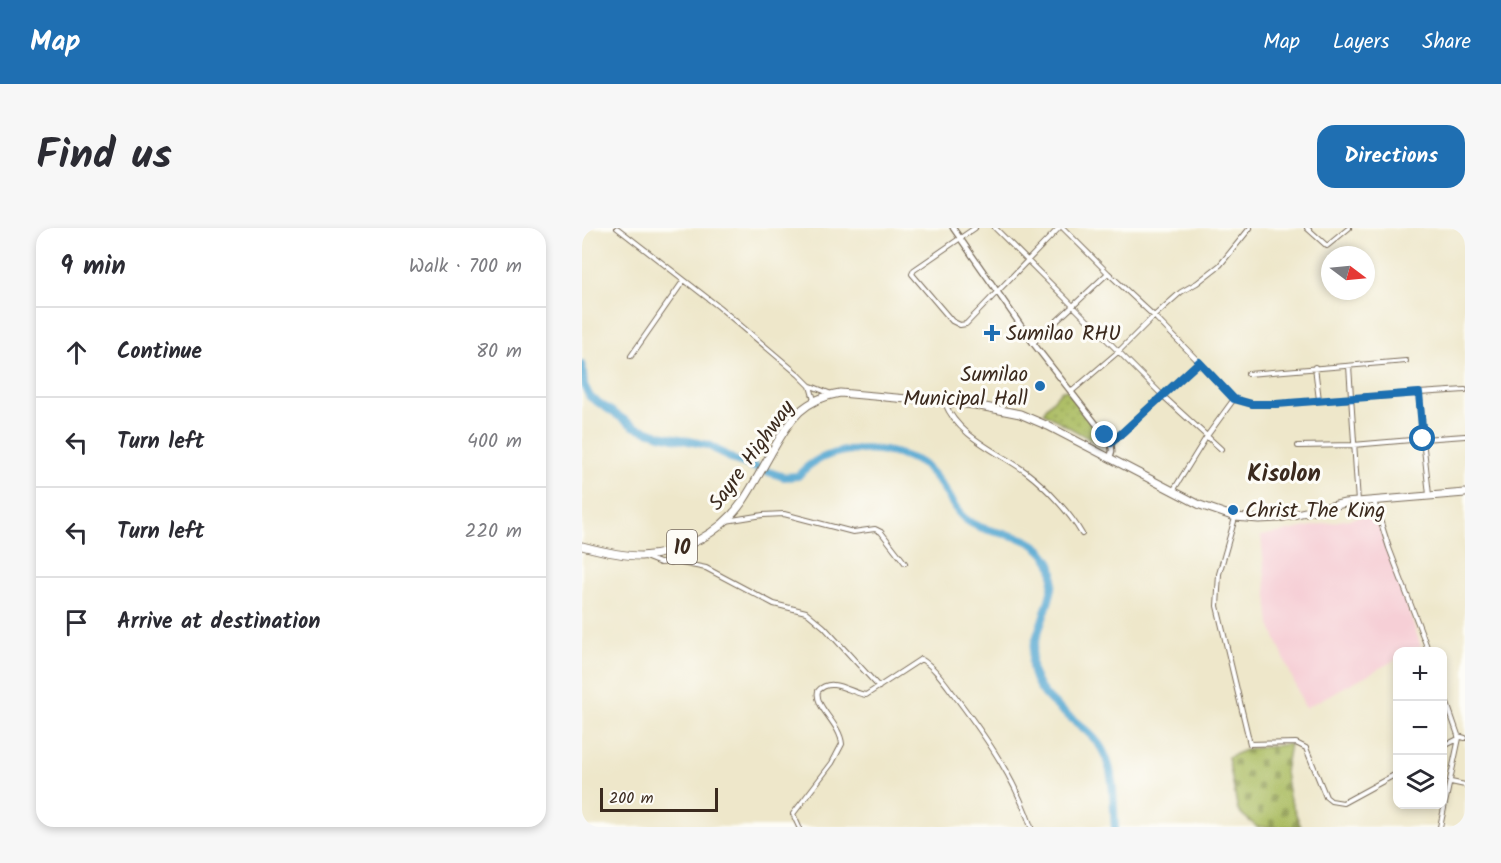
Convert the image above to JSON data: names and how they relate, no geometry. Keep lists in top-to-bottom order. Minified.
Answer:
{"streets":{"highway":["Sayre Highway","10"]},"districts":["Kisolon"],"places":{"health":["Sumilao RHU"],"other":["Sumilao Municipal Hall","Christ The King"]},"scale_bar":"200 m","north":"right","page":{"header":"Map","nav":["Map","Layers","Share"],"title":"Find us","buttons":"Directions","heading":["9 min","Walk · 700 m"],"list":[["Continue","80 m"],["Turn left","400 m"],["Turn left","220 m"],"Arrive at destination"],"map_buttons":["+","−"],"scale":"200 m"}}
